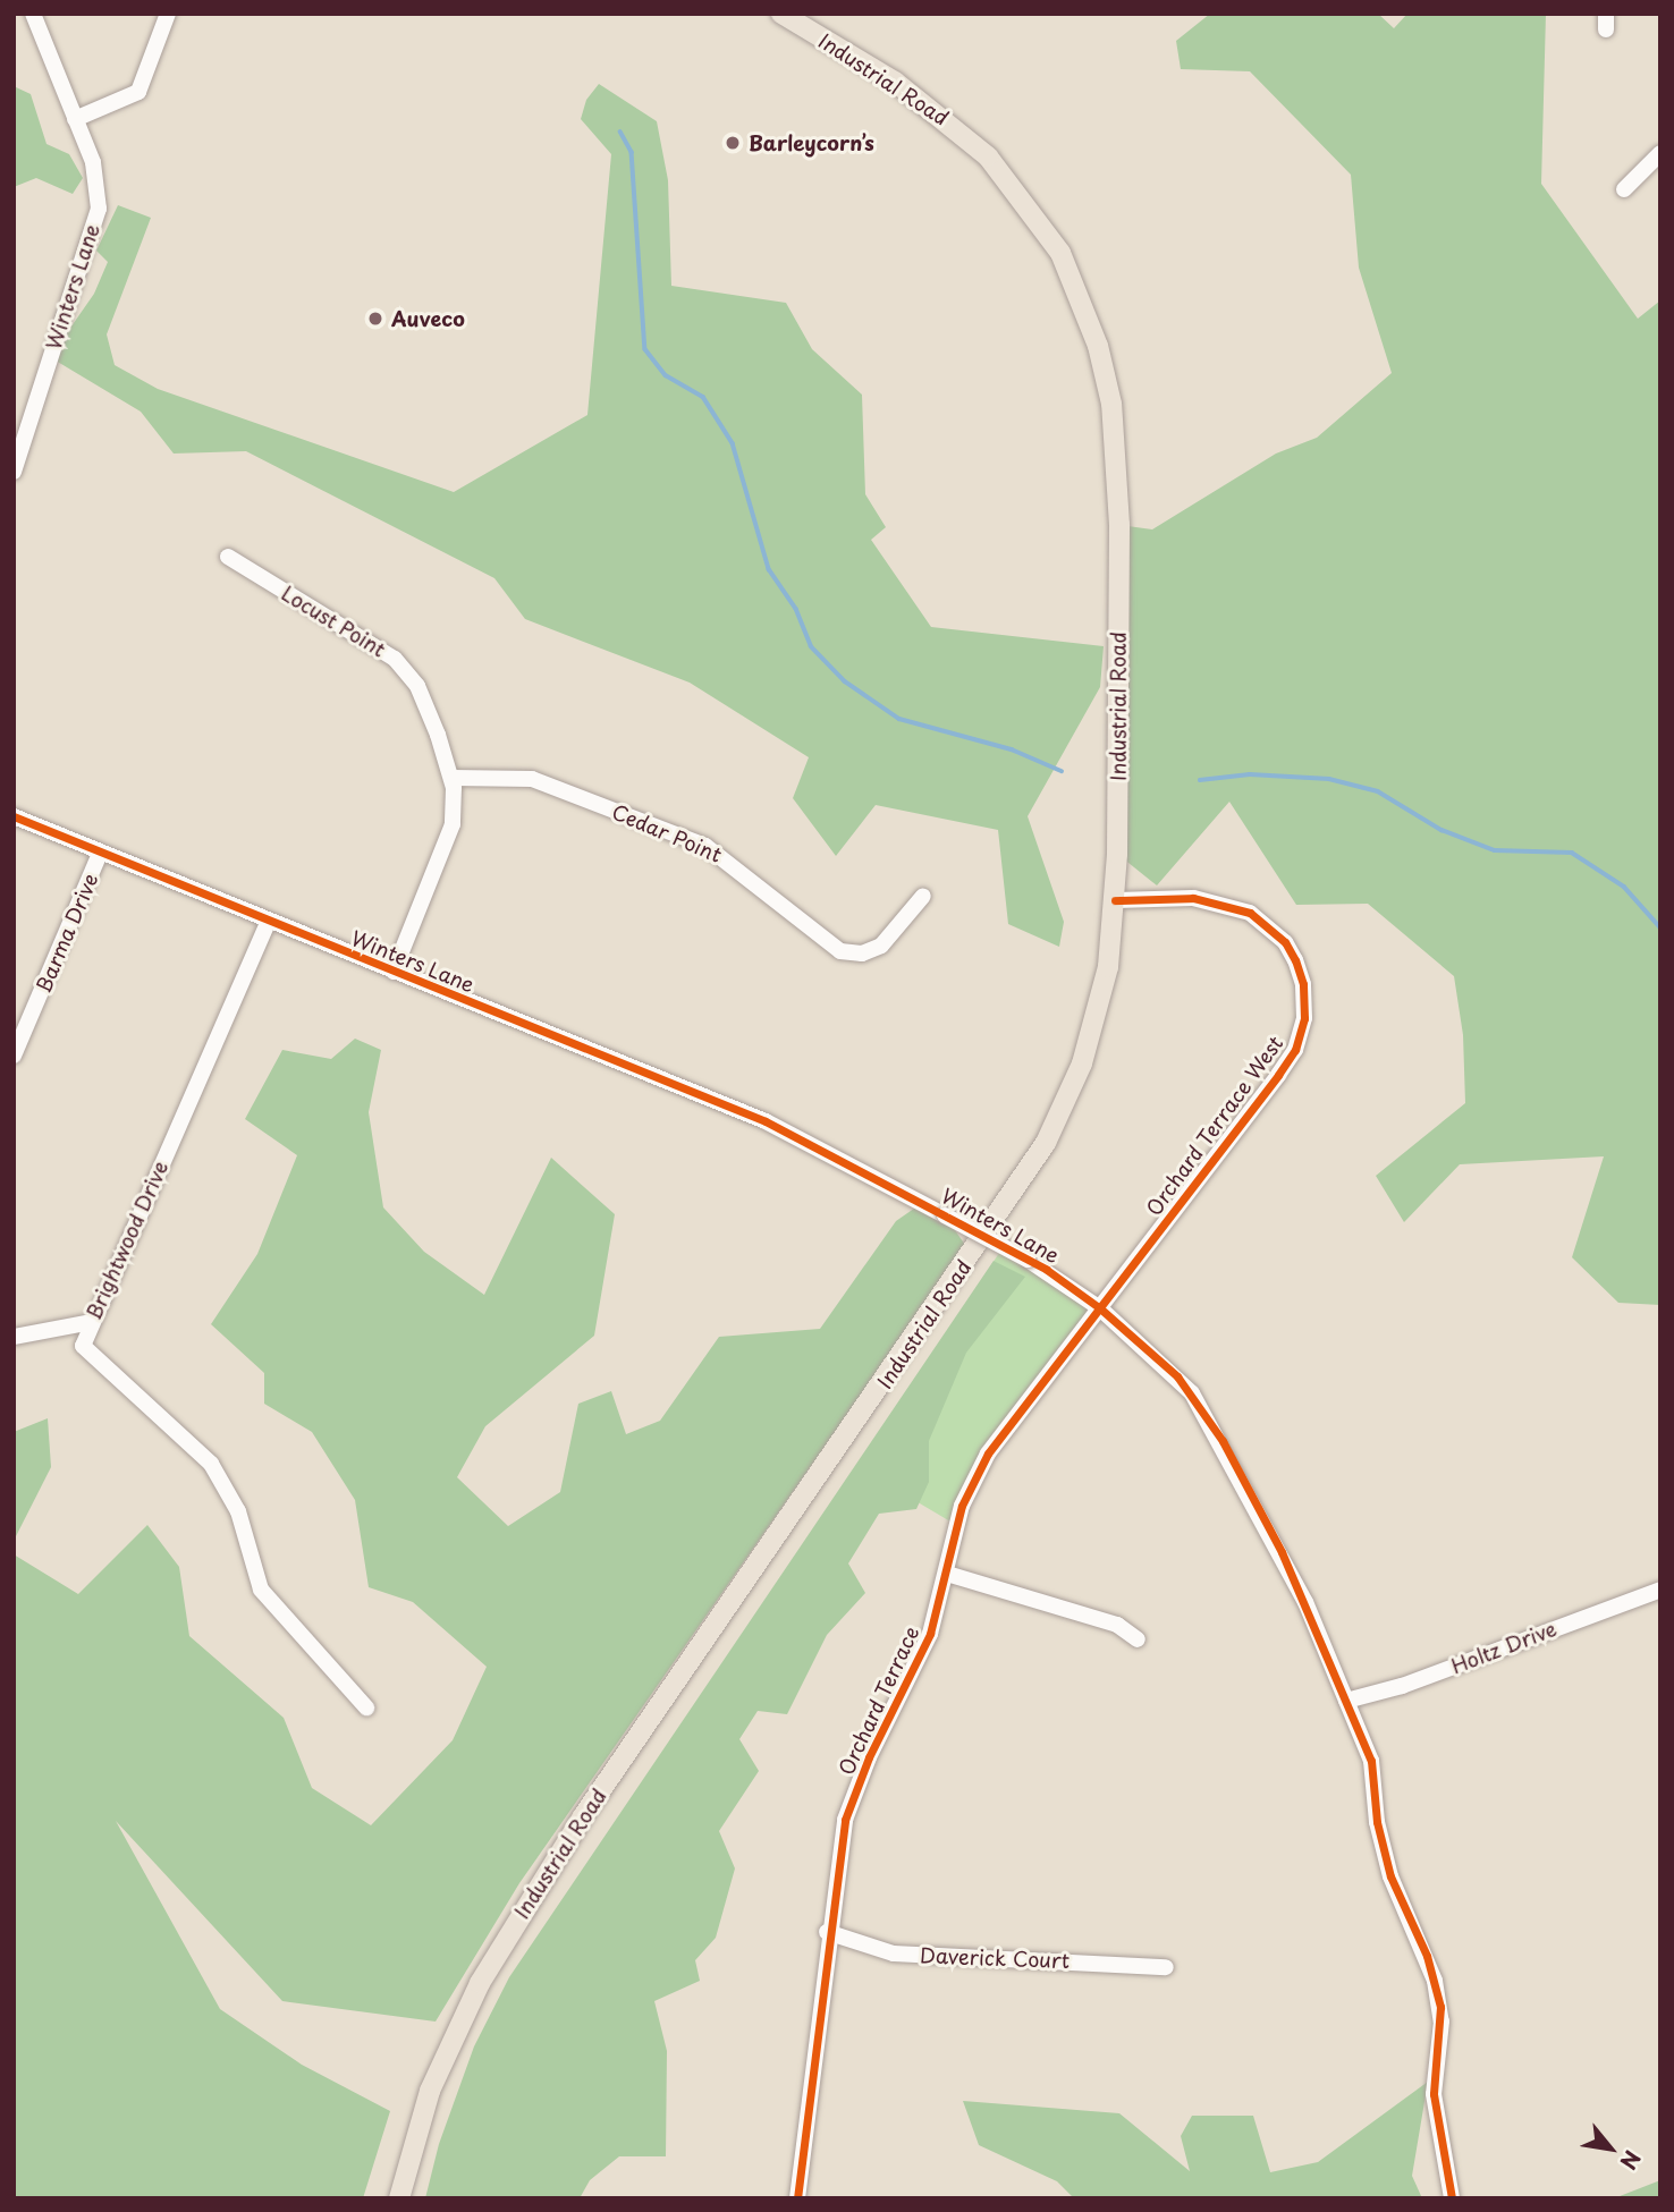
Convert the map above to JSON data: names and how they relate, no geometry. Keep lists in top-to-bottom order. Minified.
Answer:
{"streets":{"main road":["Industrial Road"],"street":["Winters Lane","Locust Point","Cedar Point","Barma Drive","Orchard Terrace West","Brightwood Drive","Holtz Drive","Orchard Terrace","Daverick Court"]},"crossings":[["Industrial Road","Orchard Terrace West"],["Winters Lane","Locust Point"],["Winters Lane","Barma Drive"],["Winters Lane","Orchard Terrace West"],["Winters Lane","Brightwood Drive"],["Winters Lane","Holtz Drive"],["Winters Lane","Orchard Terrace"],["Locust Point","Cedar Point"],["Orchard Terrace West","Orchard Terrace"],["Orchard Terrace","Daverick Court"]],"places":["Barleycorn’s","Auveco"],"north":"bottom right"}
